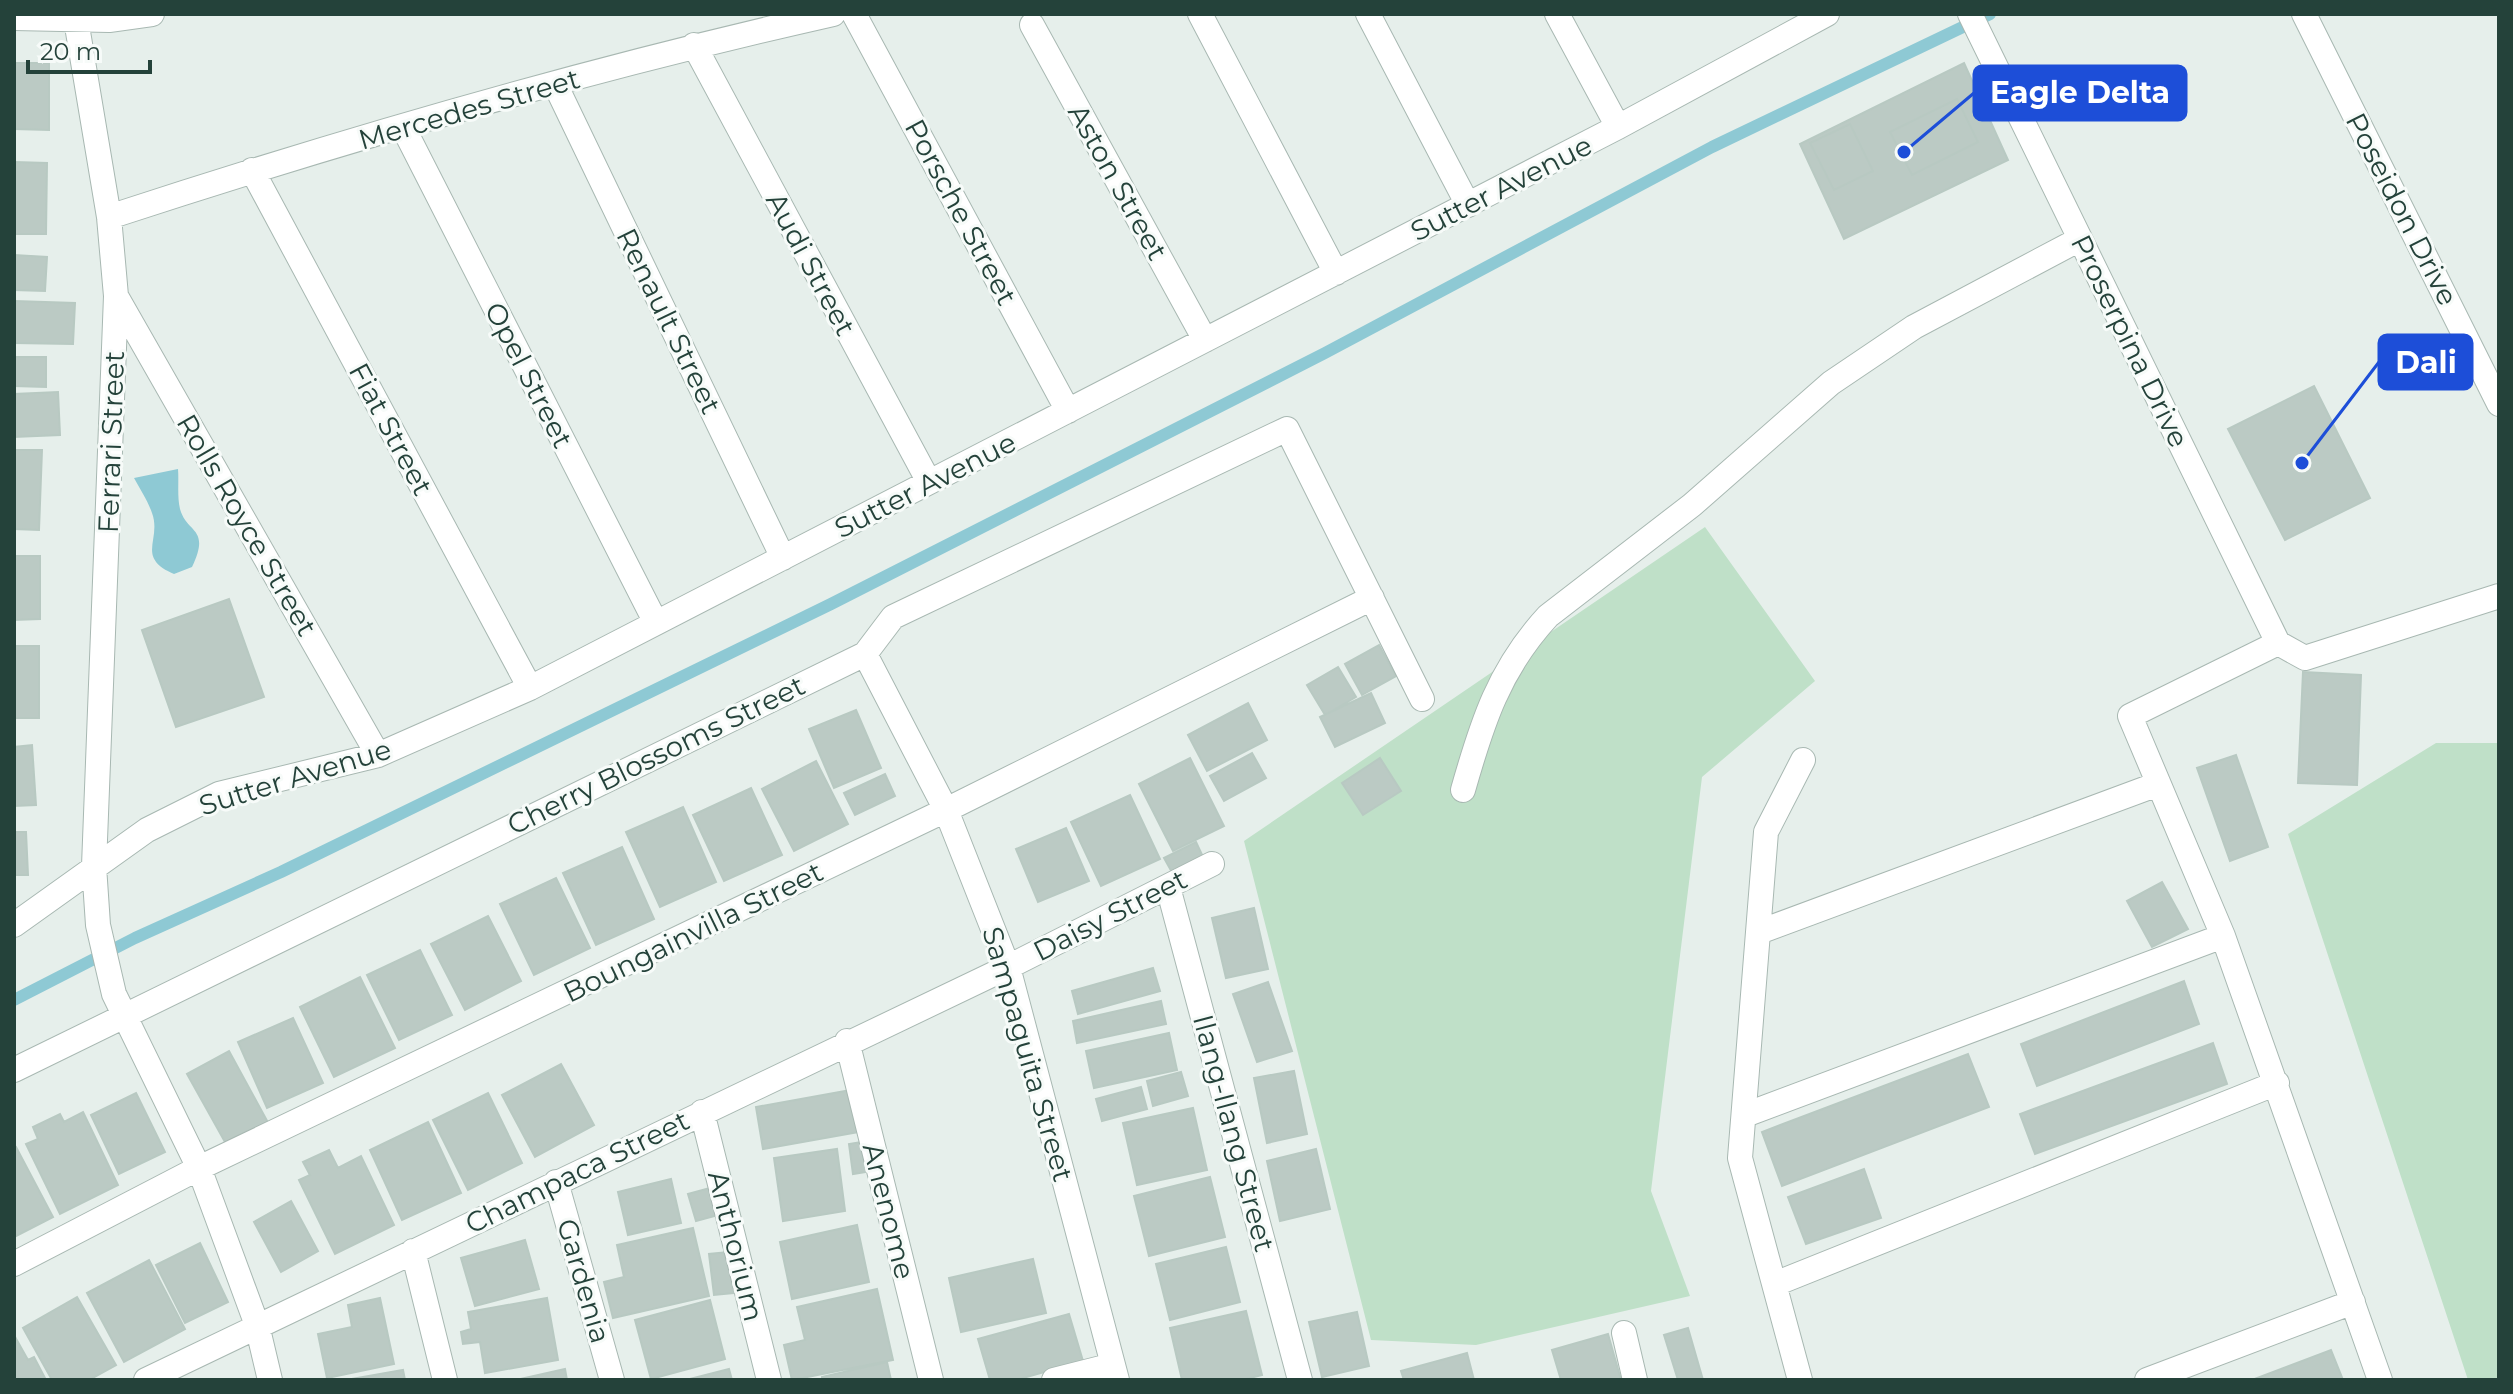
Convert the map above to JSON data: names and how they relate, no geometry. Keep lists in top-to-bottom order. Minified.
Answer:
{"streets":{"street":["Mercedes Street","Aston Street","Sutter Avenue","Poseidon Drive","Porsche Street","Audi Street","Renault Street","Proserpina Drive","Opel Street","Fiat Street","Ferrari Street","Rolls Royce Street","Cherry Blossoms Street","Daisy Street","Boungainvilla Street","Sampaguita Street","Ilang-Ilang Street","Champaca Street","Anenome","Anthorium","Gardenia"]},"crossings":[["Mercedes Street","Audi Street"],["Mercedes Street","Renault Street"],["Mercedes Street","Opel Street"],["Mercedes Street","Fiat Street"],["Mercedes Street","Ferrari Street"],["Aston Street","Sutter Avenue"],["Sutter Avenue","Porsche Street"],["Sutter Avenue","Audi Street"],["Sutter Avenue","Renault Street"],["Sutter Avenue","Opel Street"],["Sutter Avenue","Fiat Street"],["Sutter Avenue","Ferrari Street"],["Sutter Avenue","Rolls Royce Street"],["Ferrari Street","Rolls Royce Street"],["Ferrari Street","Cherry Blossoms Street"],["Ferrari Street","Boungainvilla Street"],["Ferrari Street","Champaca Street"],["Cherry Blossoms Street","Boungainvilla Street"],["Cherry Blossoms Street","Sampaguita Street"],["Daisy Street","Sampaguita Street"],["Daisy Street","Ilang-Ilang Street"],["Daisy Street","Champaca Street"],["Boungainvilla Street","Sampaguita Street"],["Sampaguita Street","Champaca Street"],["Champaca Street","Anenome"],["Champaca Street","Anthorium"],["Champaca Street","Gardenia"]],"places":["Eagle Delta","Dali"],"scale_bar":"20 m"}
